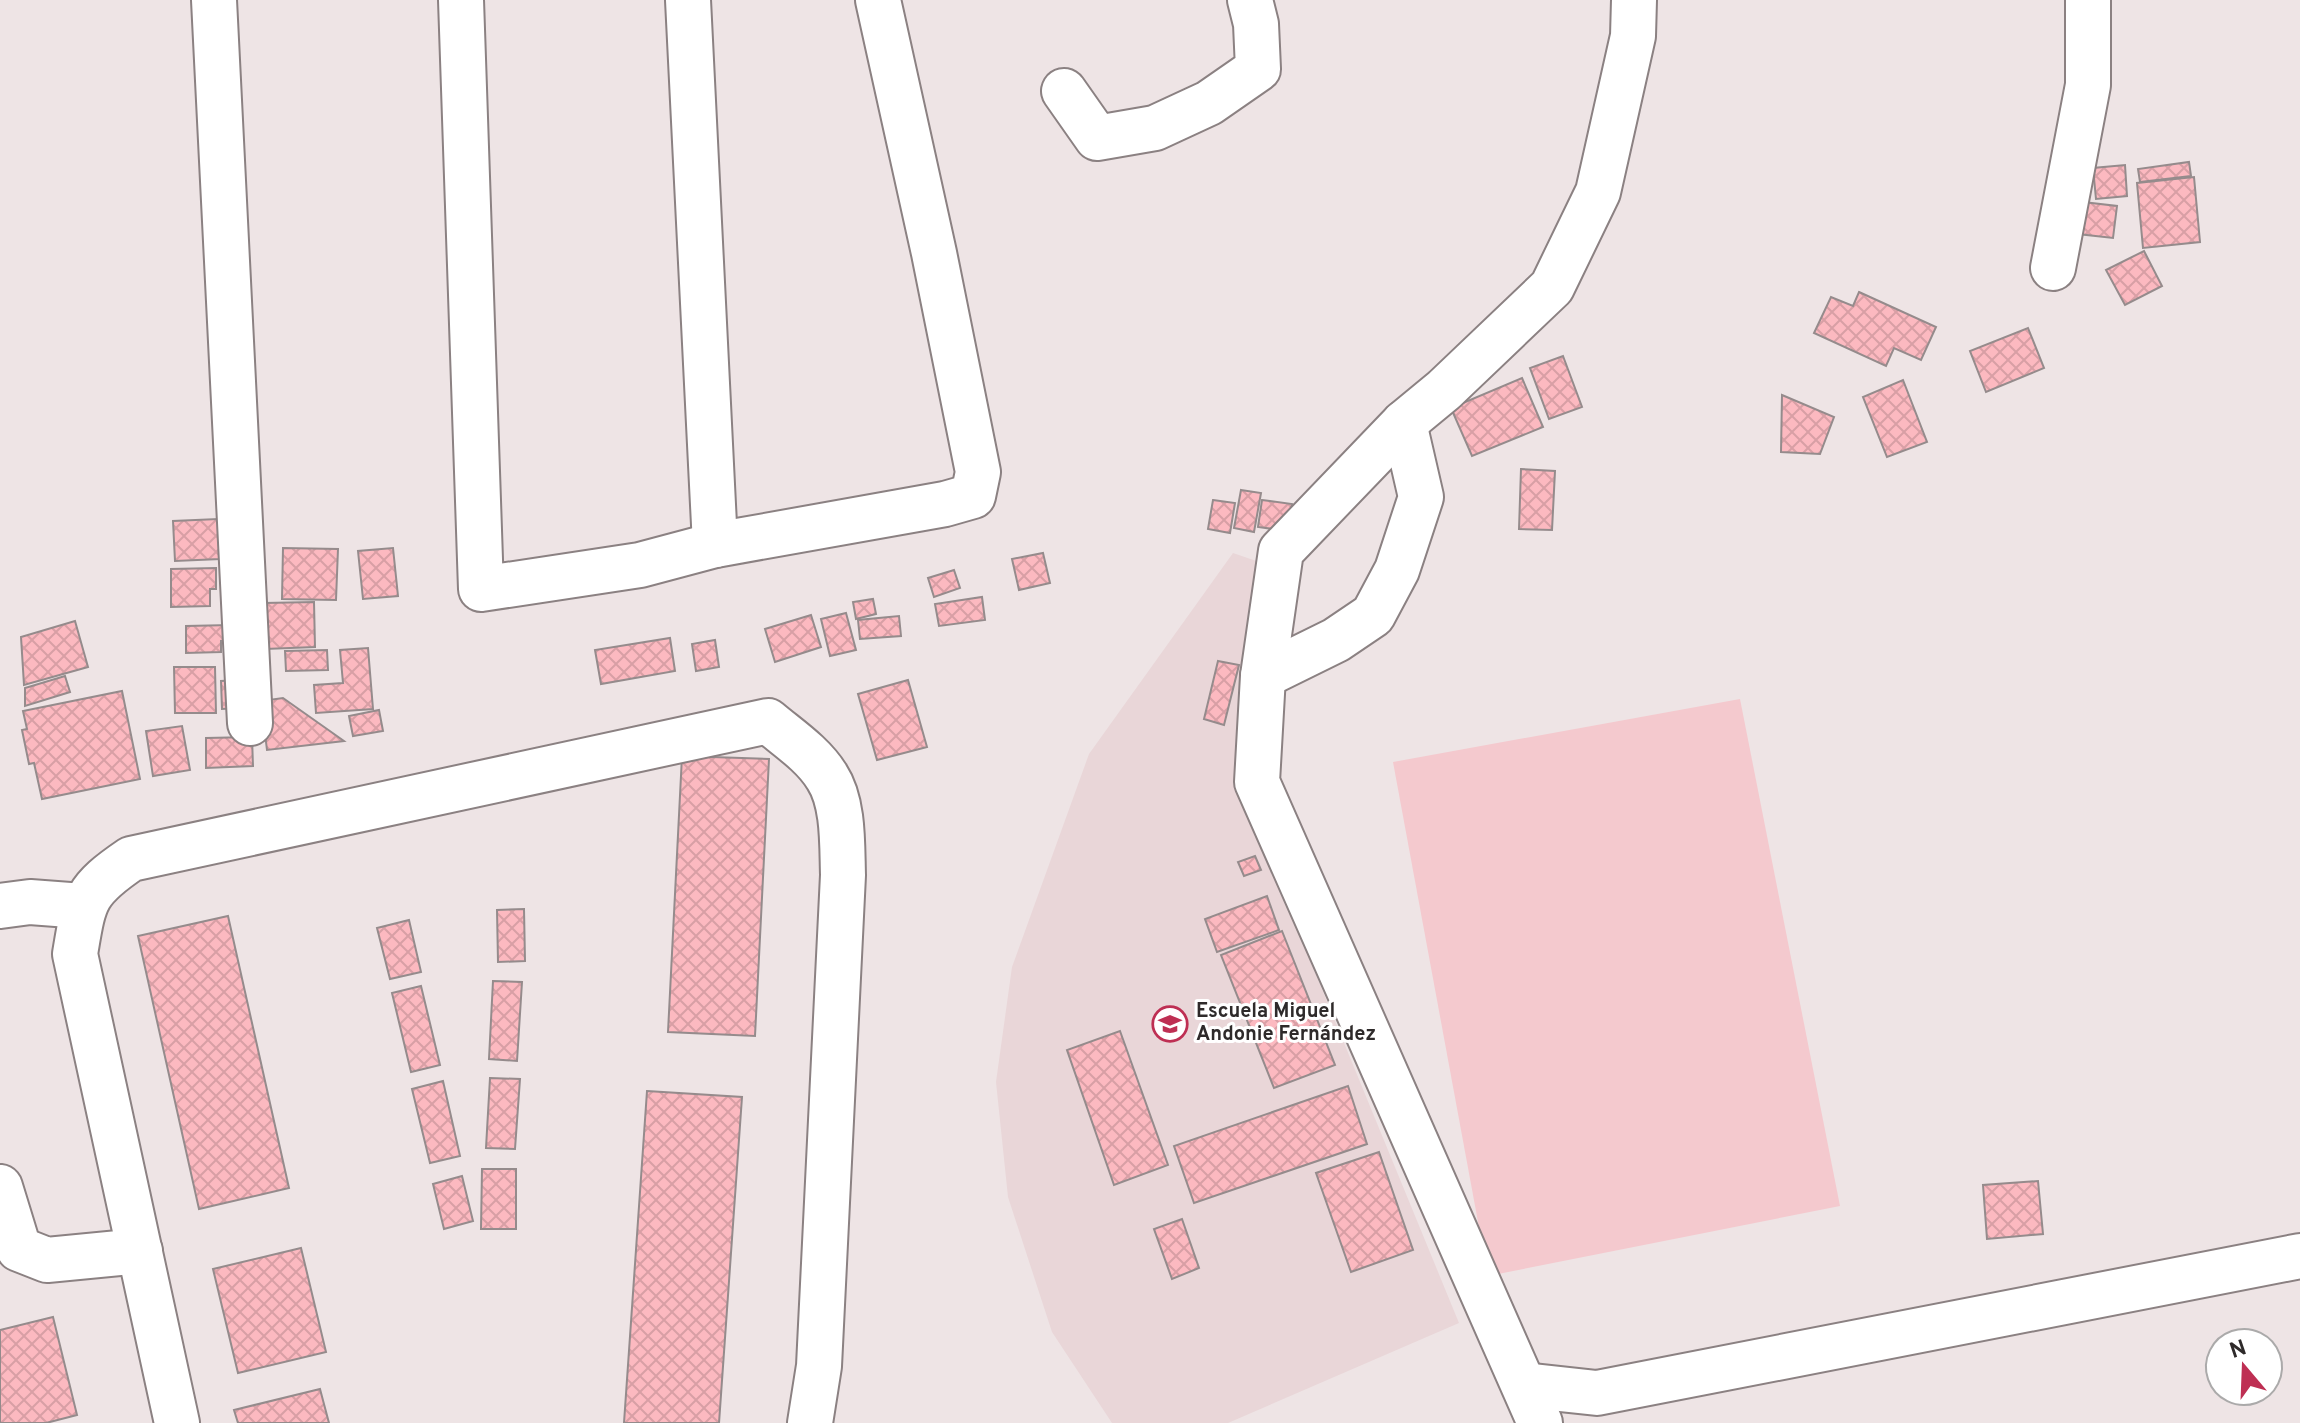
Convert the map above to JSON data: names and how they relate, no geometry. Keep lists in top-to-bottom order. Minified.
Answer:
{"places":{"school or university":["Escuela Miguel Andonie Fernández"]},"north":"top"}
